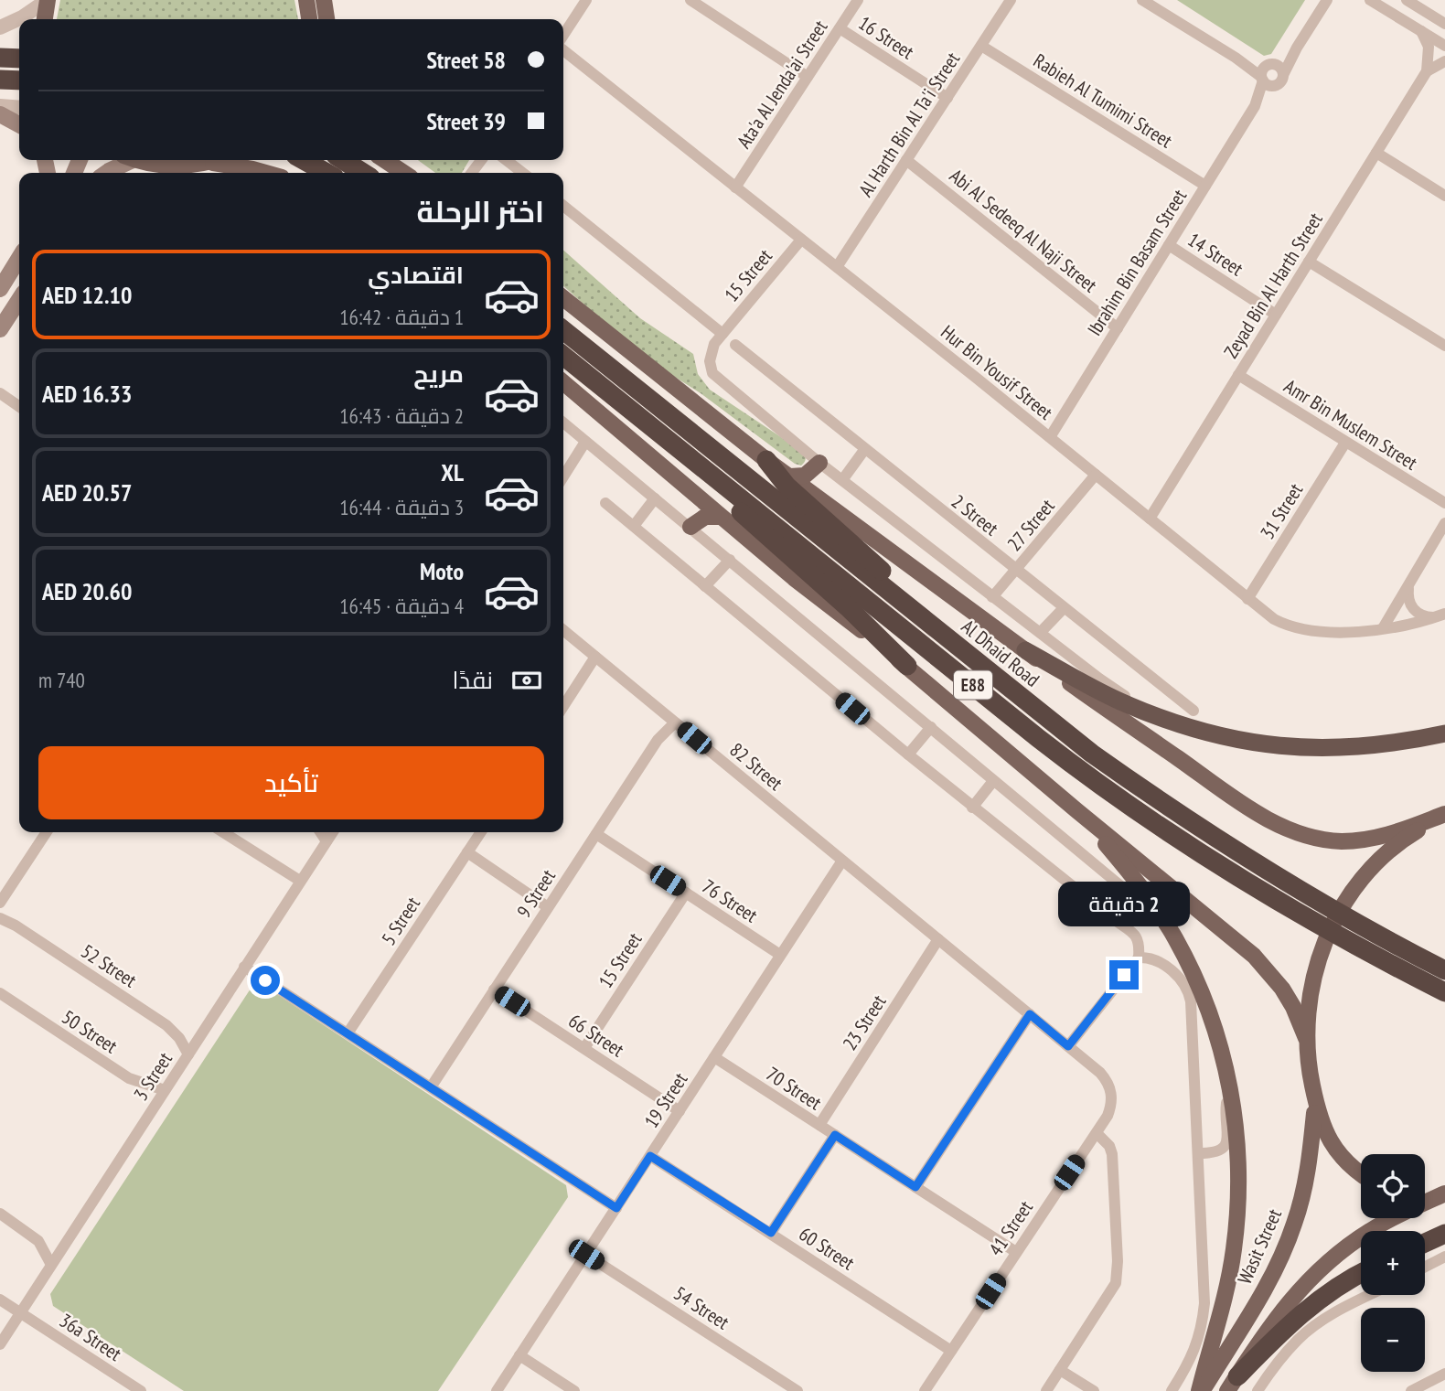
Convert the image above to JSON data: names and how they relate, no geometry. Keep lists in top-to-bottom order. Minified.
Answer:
{"streets":{"highway":["Al Dhaid Road","E88"],"main road":["Wasit Street"],"street":["16 Street","Ata'a Al Jenda'ai Street","Rabieh Al Tumimi Street","Al Harth Bin Al Ta'i Street","Abi Al Sedeeq Al Naji Street","14 Street","Ibrahim Bin Basam Street","15 Street","Zeyad Bin Al Harth Street","Hur Bin Yousif Street","Amr Bin Muslem Street","31 Street","2 Street","27 Street","82 Street","9 Street","76 Street","5 Street","52 Street","23 Street","50 Street","66 Street","3 Street","70 Street","19 Street","41 Street","60 Street","54 Street","36a Street"]},"crossings":[["16 Street","Ata'a Al Jenda'ai Street"],["16 Street","Al Harth Bin Al Ta'i Street"],["Ata'a Al Jenda'ai Street","Hur Bin Yousif Street"],["Rabieh Al Tumimi Street","Al Harth Bin Al Ta'i Street"],["Rabieh Al Tumimi Street","Ibrahim Bin Basam Street"],["Al Harth Bin Al Ta'i Street","Abi Al Sedeeq Al Naji Street"],["Al Harth Bin Al Ta'i Street","Hur Bin Yousif Street"],["Abi Al Sedeeq Al Naji Street","Ibrahim Bin Basam Street"],["14 Street","Ibrahim Bin Basam Street"],["14 Street","Zeyad Bin Al Harth Street"],["Ibrahim Bin Basam Street","Hur Bin Yousif Street"],["15 Street","Hur Bin Yousif Street"],["15 Street","27 Street"],["15 Street","76 Street"],["15 Street","66 Street"],["Zeyad Bin Al Harth Street","Hur Bin Yousif Street"],["Zeyad Bin Al Harth Street","Amr Bin Muslem Street"],["Hur Bin Yousif Street","31 Street"],["Hur Bin Yousif Street","27 Street"],["Amr Bin Muslem Street","31 Street"],["2 Street","27 Street"],["82 Street","9 Street"],["82 Street","19 Street"],["82 Street","41 Street"],["9 Street","76 Street"],["9 Street","66 Street"],["76 Street","19 Street"],["52 Street","3 Street"],["23 Street","70 Street"],["23 Street","41 Street"],["50 Street","3 Street"],["66 Street","19 Street"],["3 Street","36a Street"],["70 Street","19 Street"],["70 Street","41 Street"],["19 Street","41 Street"],["19 Street","60 Street"],["19 Street","54 Street"],["41 Street","60 Street"]],"page":{"banner":["58 Street","39 Street"],"heading":"اختر الرحلة","list":[{"name":"اقتصادي","note":"1 دقيقة · 16:42","value":"AED 12.10"},{"name":"مريح","note":"2 دقيقة · 16:43","value":"AED 16.33"},{"name":"XL","note":"3 دقيقة · 16:44","value":"AED 20.57"},{"name":"Moto","note":"4 دقيقة · 16:45","value":"AED 20.60"}],"pay":["نقدًا","740 m"],"buttons":"تأكيد","bubble":"2 دقيقة","map_buttons":["+","−"]}}
